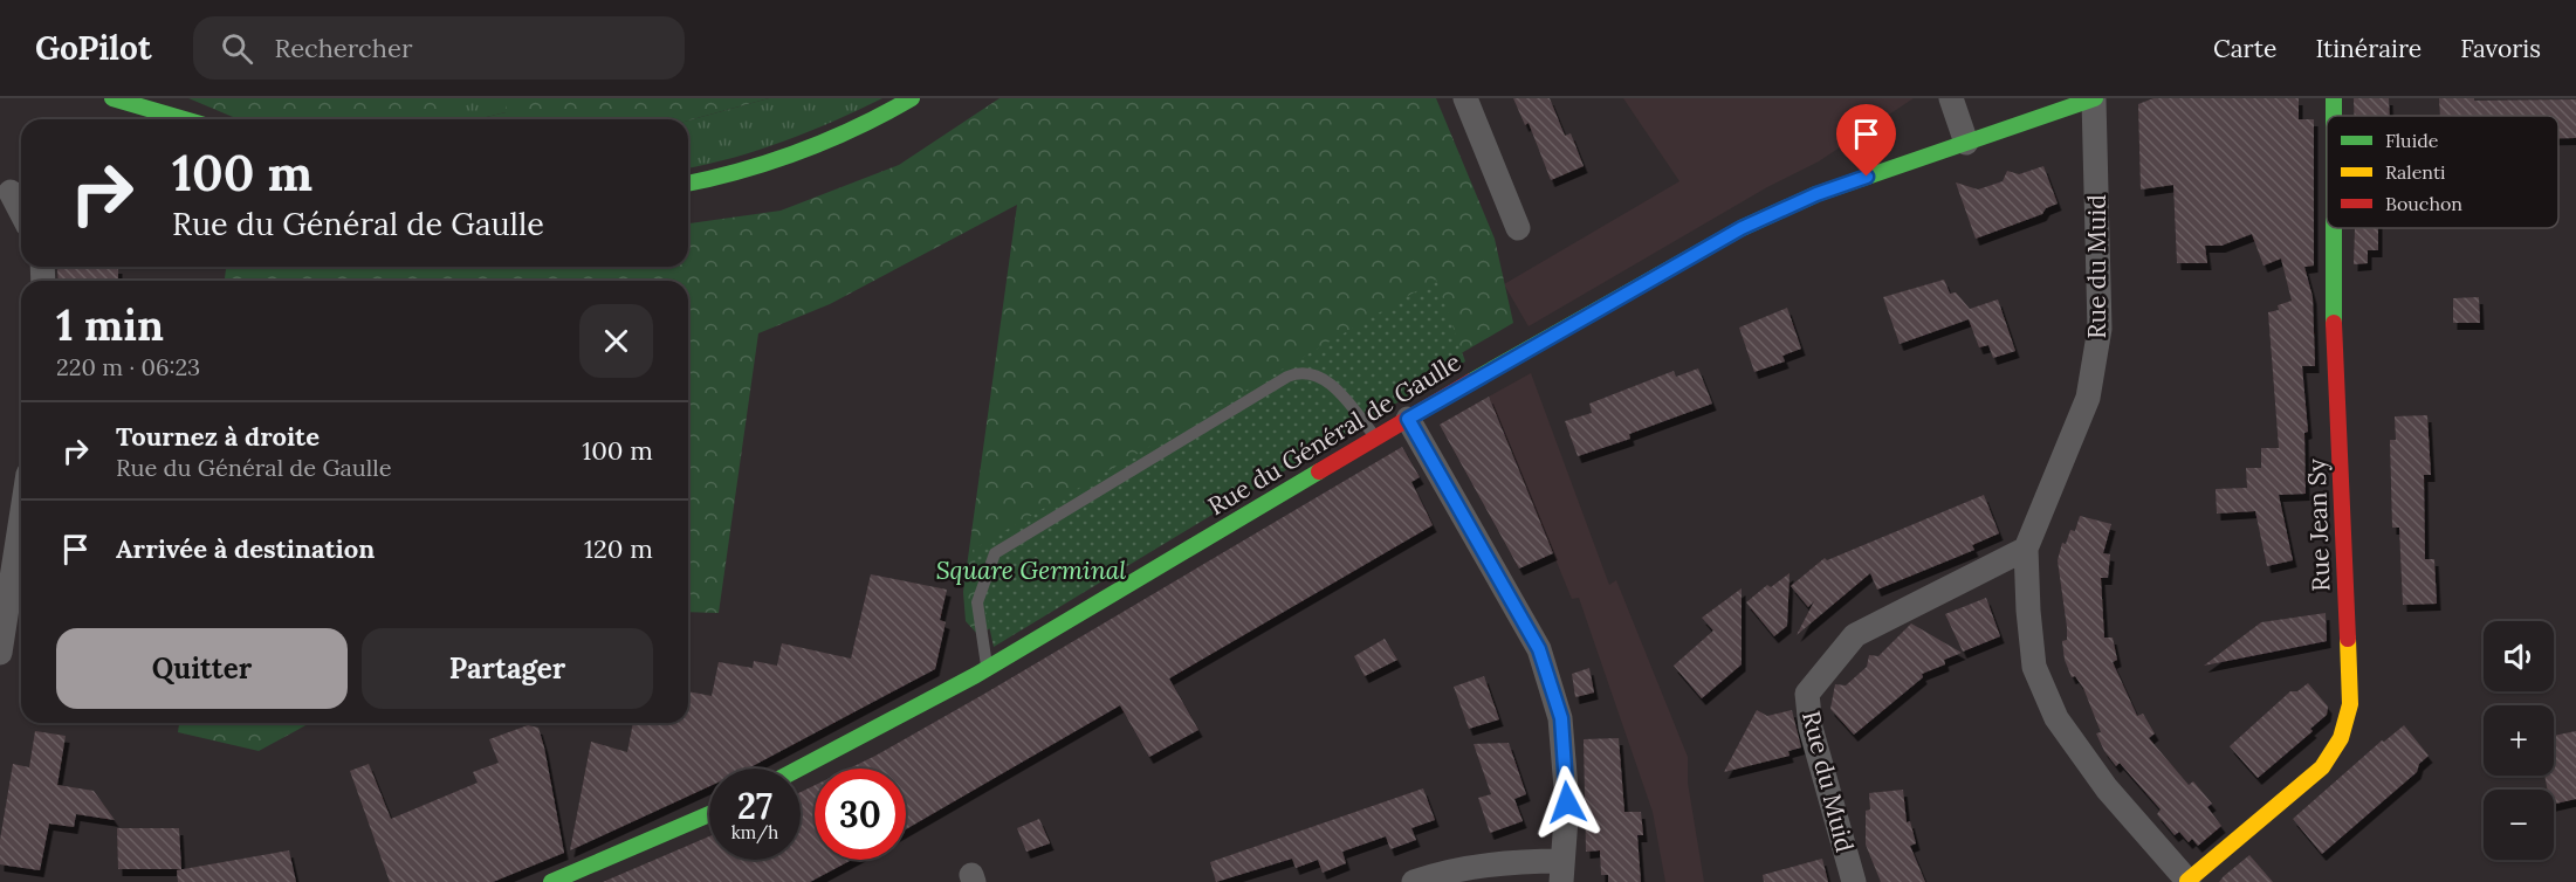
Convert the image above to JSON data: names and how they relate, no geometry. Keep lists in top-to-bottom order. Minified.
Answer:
{"streets":{"street":["Rue du Muid","Rue du Général de Gaulle","Rue Jean Sy"]},"crossings":[["Rue du Muid","Rue du Général de Gaulle"],["Rue du Muid","Rue Jean Sy"]],"parks":["Square Germinal"],"legend":["Fluide","Ralenti","Bouchon"],"page":{"header":"GoPilot","search":"Rechercher","nav":["Carte","Itinéraire","Favoris"],"turn":["100 m","Rue du Général de Gaulle"],"heading":["1 min","220 m · 06:23"],"list":[{"name":"Tournez à droite","note":"Rue du Général de Gaulle","value":"100 m"},{"name":"Arrivée à destination","value":"120 m"}],"buttons":["Quitter","Partager"],"map_buttons":["+","−"],"speed":"27 km/h","limit":"30"}}
